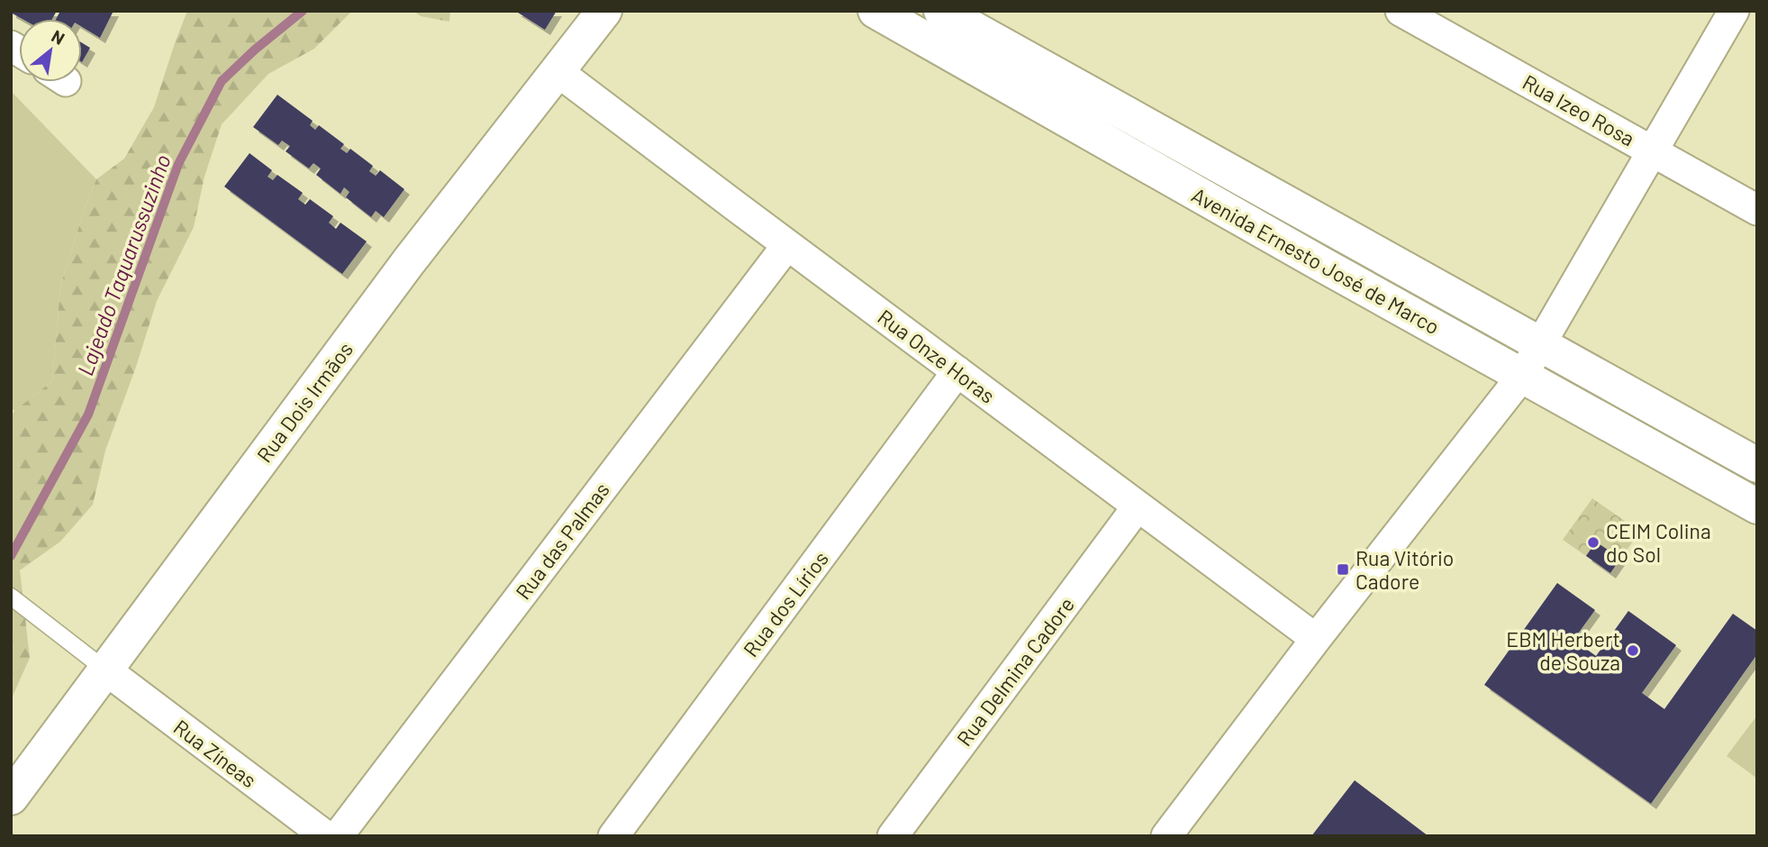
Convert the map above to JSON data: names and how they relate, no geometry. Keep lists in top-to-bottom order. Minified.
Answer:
{"streets":{"main road":["Avenida Ernesto José de Marco","Rua Dois Irmãos"],"street":["Rua Izeo Rosa","Rua Onze Horas","Rua das Palmas","Rua dos Lírios","Rua Delmina Cadore","Rua Zíneas"]},"crossings":[["Rua Onze Horas","Rua Dois Irmãos"],["Rua Onze Horas","Rua das Palmas"],["Rua Onze Horas","Rua dos Lírios"],["Rua Onze Horas","Rua Delmina Cadore"],["Rua Dois Irmãos","Rua Zíneas"]],"water":["Lajeado Taquarussuzinho"],"places":{"other":["CEIM Colina do Sol","EBM Herbert de Souza"],"transit":["Rua Vitório Cadore"]},"north":"top right"}
